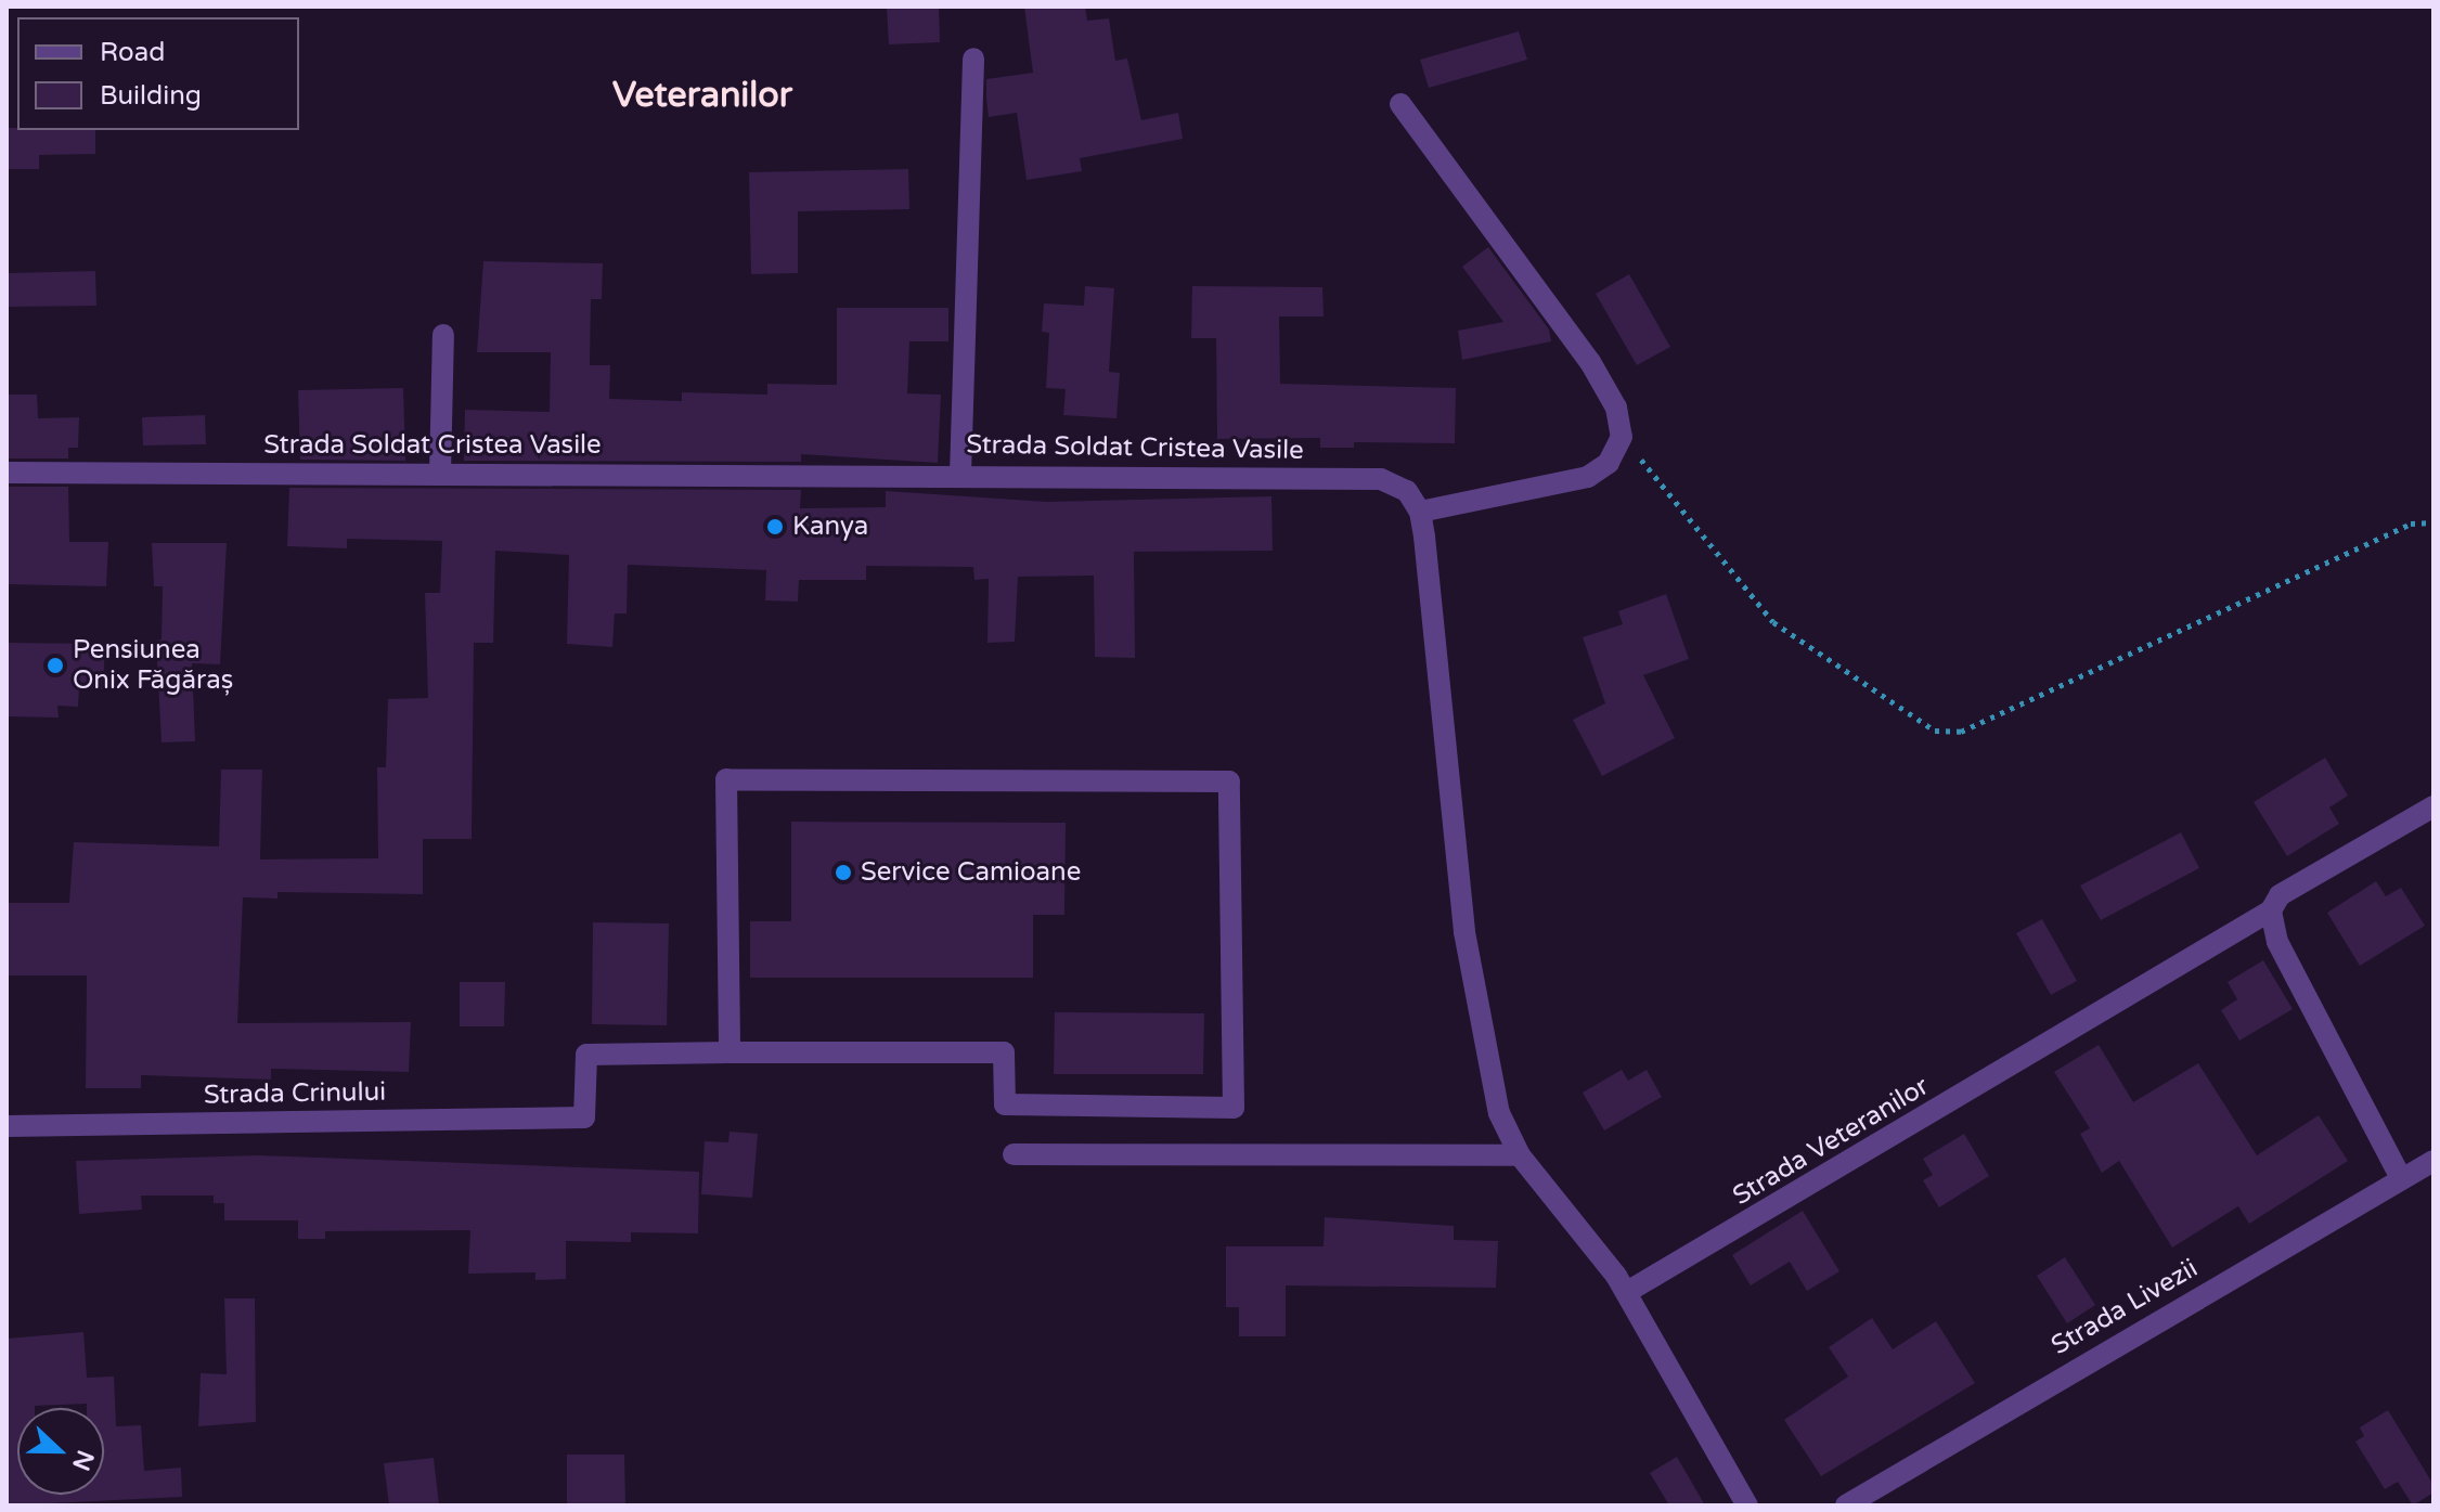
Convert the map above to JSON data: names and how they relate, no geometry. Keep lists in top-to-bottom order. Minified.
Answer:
{"streets":{"street":["Strada Soldat Cristea Vasile","Strada Crinului","Strada Veteranilor","Strada Livezii"]},"districts":["Veteranilor"],"places":["Kanya","Pensiunea Onix Făgăraș","Service Camioane"],"legend":["Road","Building"],"north":"right"}
